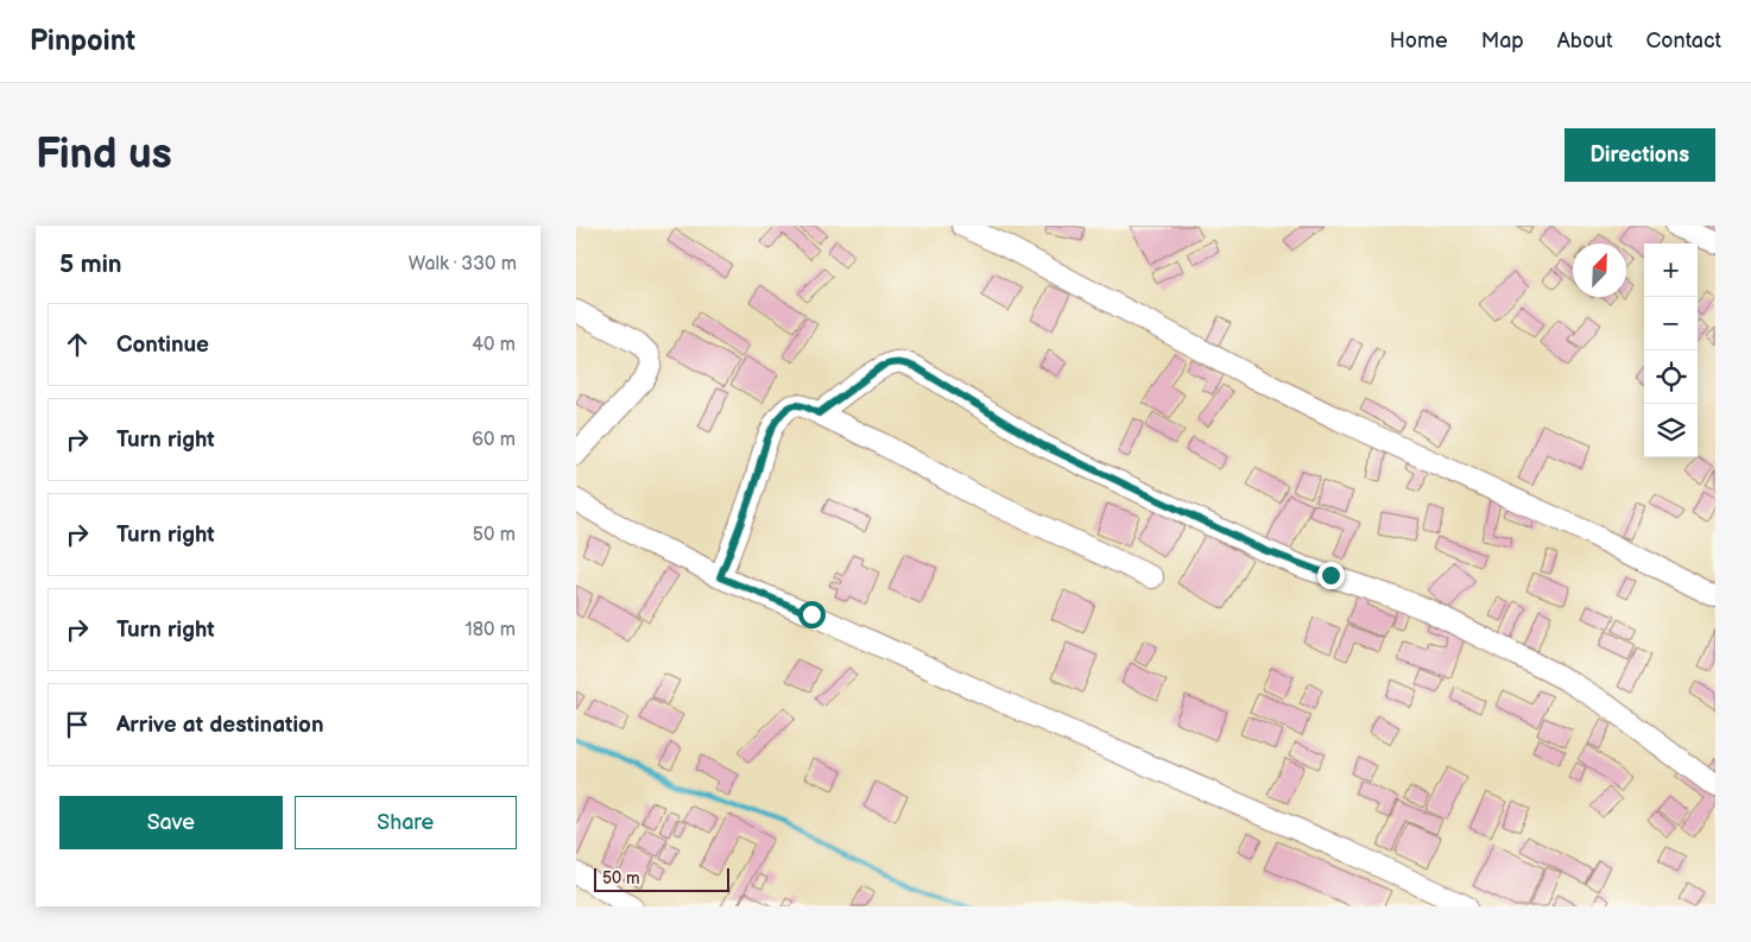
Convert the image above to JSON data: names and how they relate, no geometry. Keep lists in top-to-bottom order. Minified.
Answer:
{"scale_bar":"50 m","north":"top right","page":{"header":"Pinpoint","nav":["Home","Map","About","Contact"],"buttons":["Directions",["Save","Share"]],"title":"Find us","heading":["5 min","Walk · 330 m"],"map_buttons":["+","−"],"list":[["Continue","40 m"],["Turn right","60 m"],["Turn right","50 m"],["Turn right","180 m"],"Arrive at destination"],"scale":"50 m"}}
